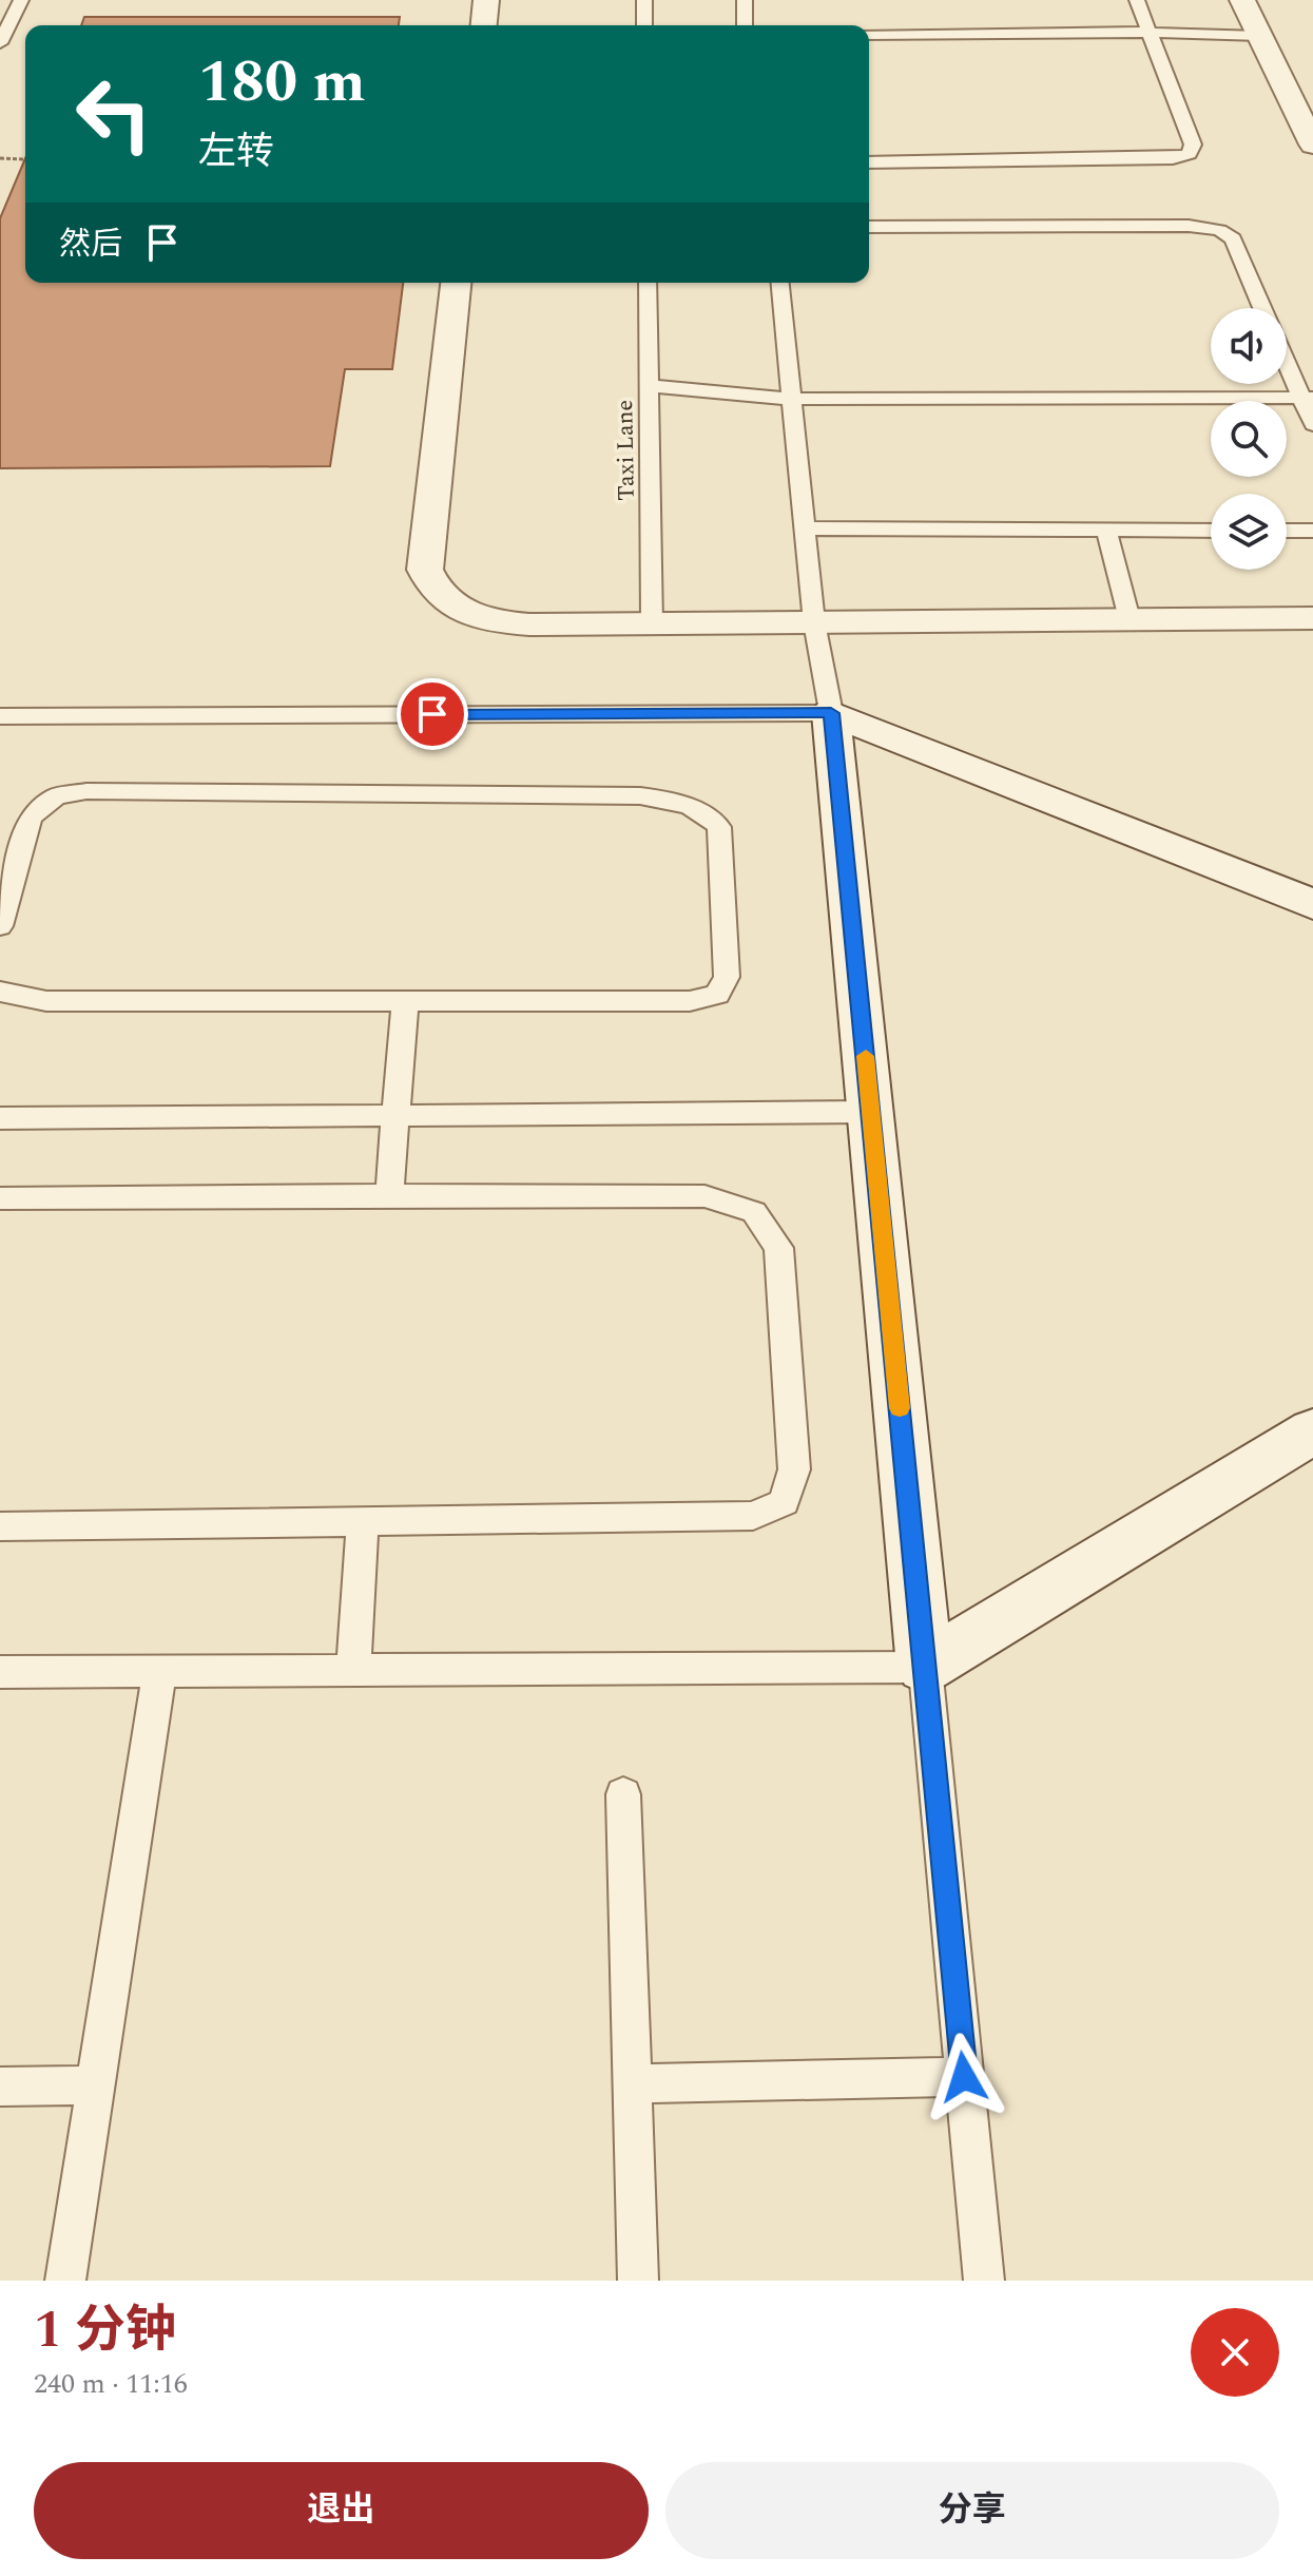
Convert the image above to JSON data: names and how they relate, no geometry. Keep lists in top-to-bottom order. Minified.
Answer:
{"streets":{"lane":["Taxi Lane"]},"page":{"turn":["180 m","左转"],"then":"然后","heading":["1 分钟","240 m · 11:16"],"buttons":["退出","分享"]}}
